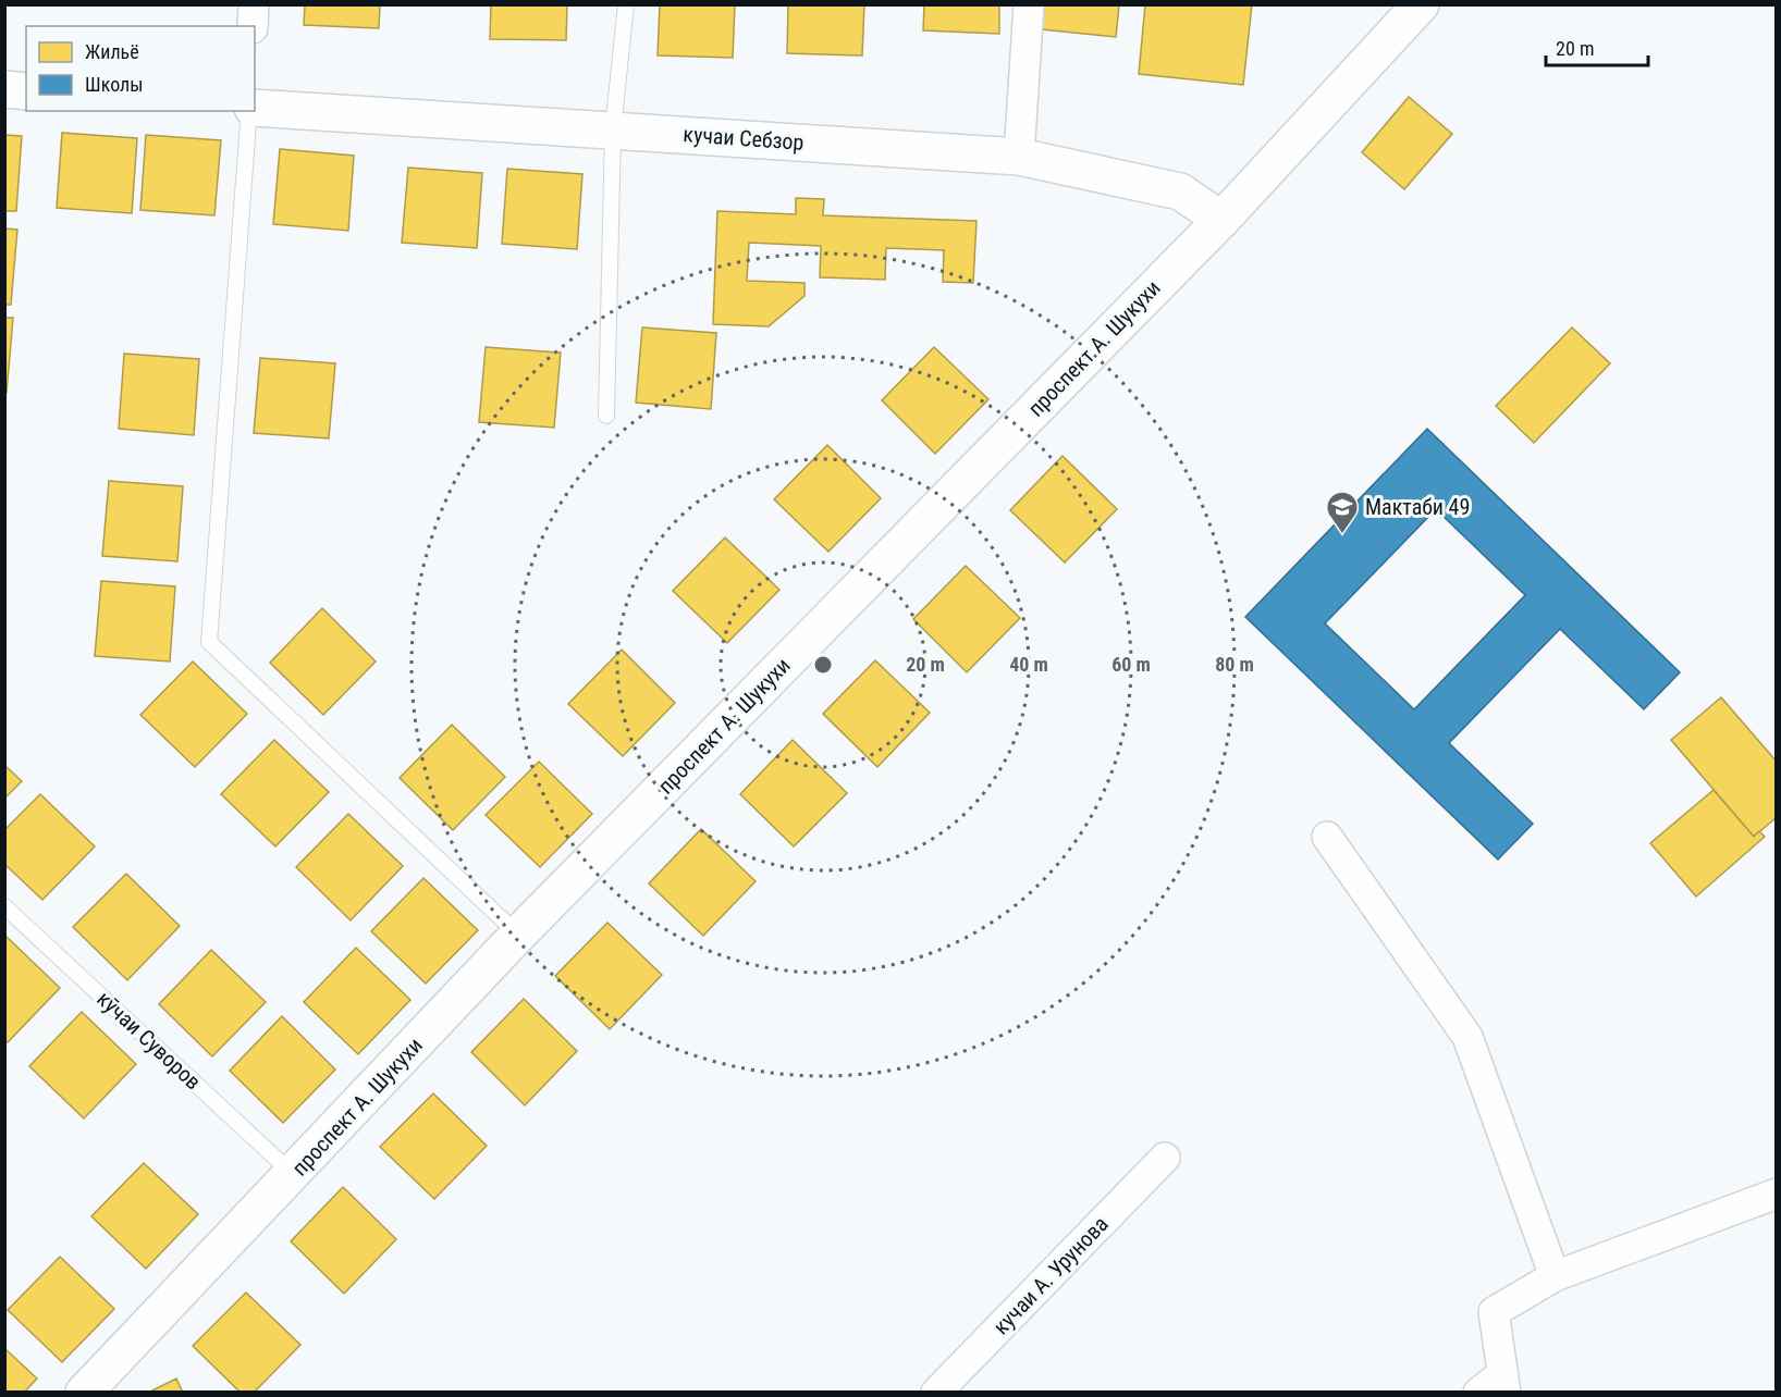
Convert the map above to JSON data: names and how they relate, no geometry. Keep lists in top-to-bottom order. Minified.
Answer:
{"streets":{"main road":["кучаи Себзор","проспект А. Шукухи"],"street":["кучаи А. Урунова"],"lane":["кӯчаи Суворов"]},"crossings":[["кучаи Себзор","проспект А. Шукухи"],["проспект А. Шукухи","кӯчаи Суворов"]],"places":{"school or university":["Мактаби 49"]},"legend":["Жильё","Школы"],"scale_bar":"20 m","rings":["20 m","40 m","60 m","80 m"]}
